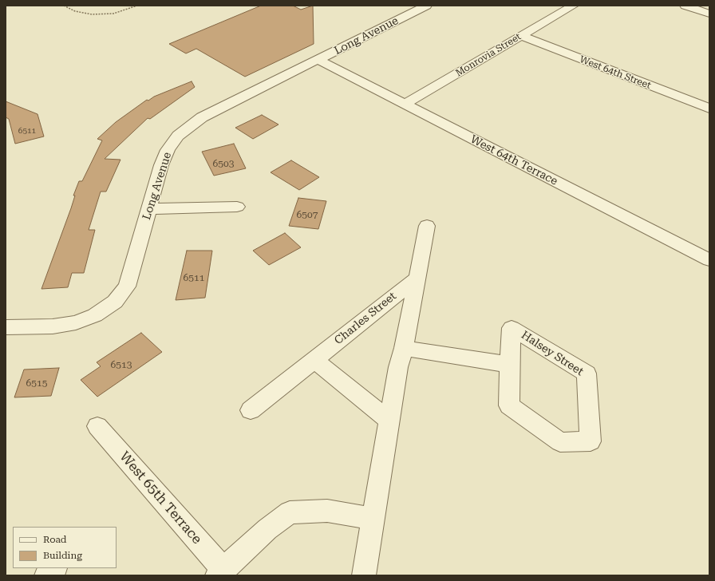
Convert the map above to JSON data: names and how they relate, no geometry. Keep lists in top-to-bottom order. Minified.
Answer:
{"streets":{"street":["Long Avenue","Monrovia Street","West 64th Street","West 64th Terrace","Charles Street","Halsey Street","West 65th Terrace"]},"crossings":[["Long Avenue","West 64th Terrace"],["Monrovia Street","West 64th Street"],["Monrovia Street","West 64th Terrace"]],"house_numbers":["6511","6503","6507","6511","6513","6515"],"legend":["Road","Building"]}
